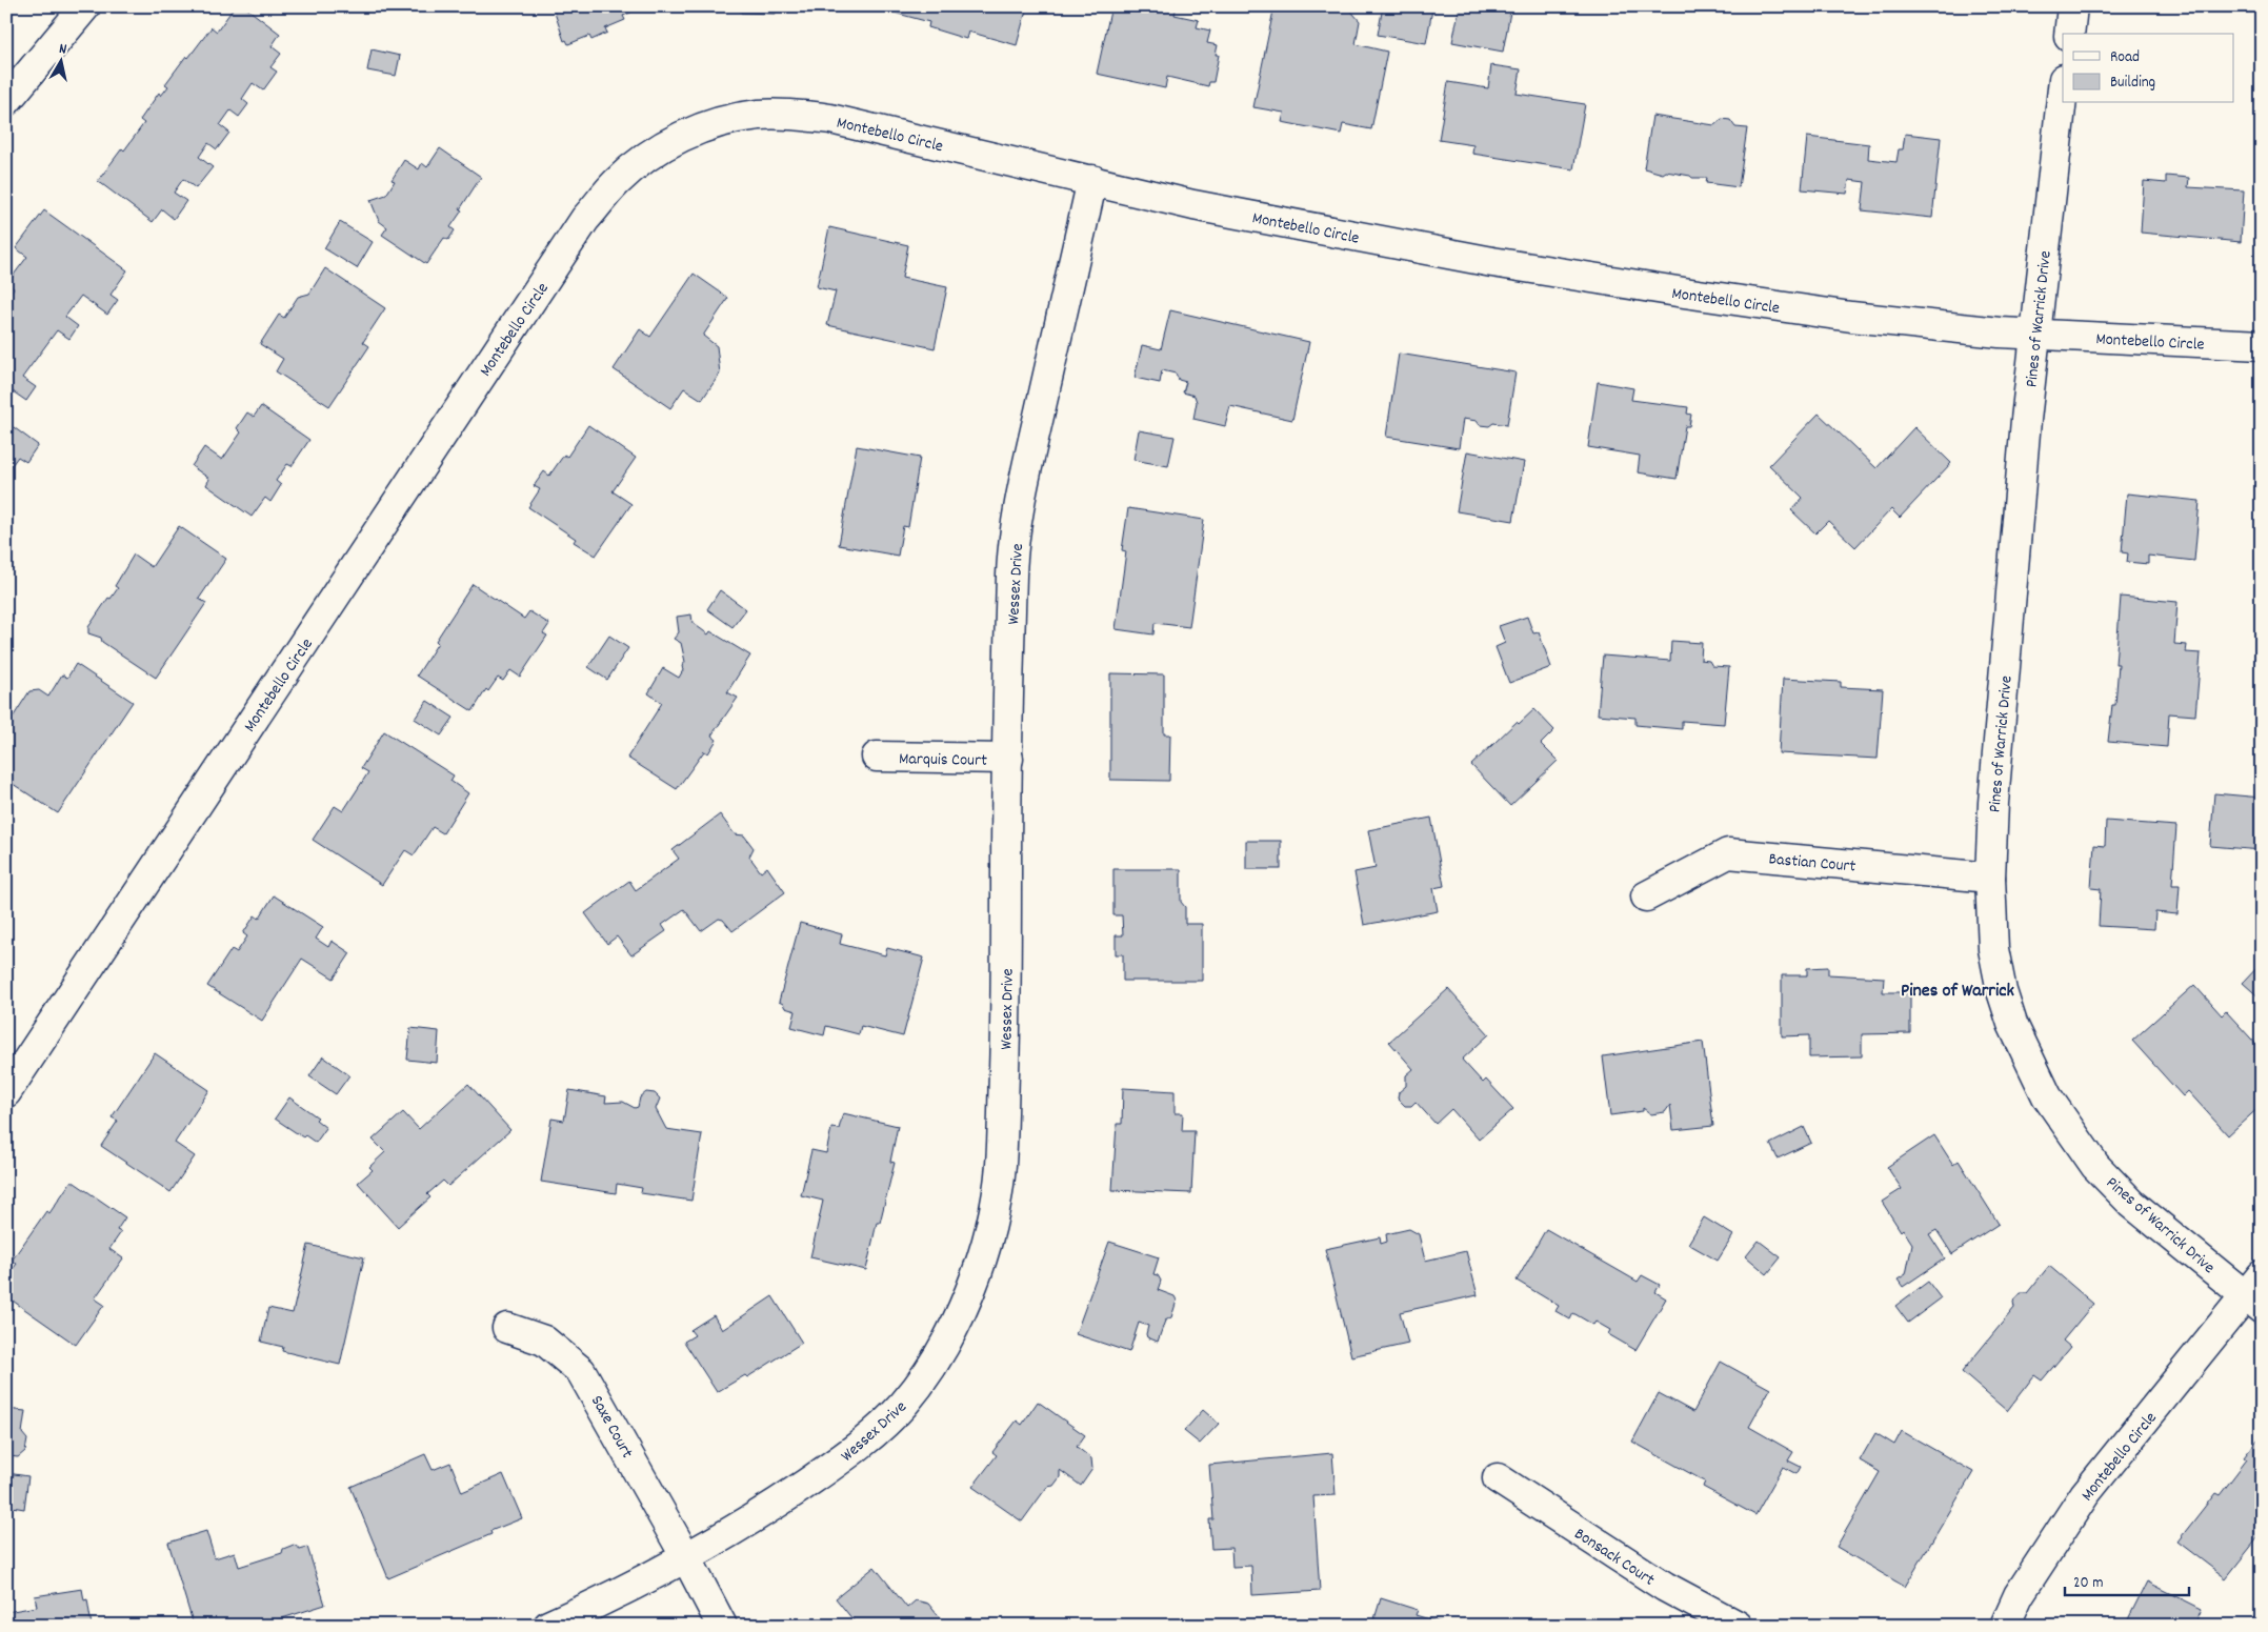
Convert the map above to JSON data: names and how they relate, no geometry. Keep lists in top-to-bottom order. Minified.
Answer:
{"streets":{"street":["Montebello Circle","Pines of Warrick Drive","Wessex Drive","Marquis Court","Bastian Court","Saxe Court","Bonsack Court"]},"crossings":[["Montebello Circle","Pines of Warrick Drive"],["Montebello Circle","Wessex Drive"],["Pines of Warrick Drive","Bastian Court"],["Wessex Drive","Marquis Court"],["Wessex Drive","Saxe Court"]],"districts":["Pines of Warrick"],"legend":["Road","Building"],"scale_bar":"20 m","north":"top"}
